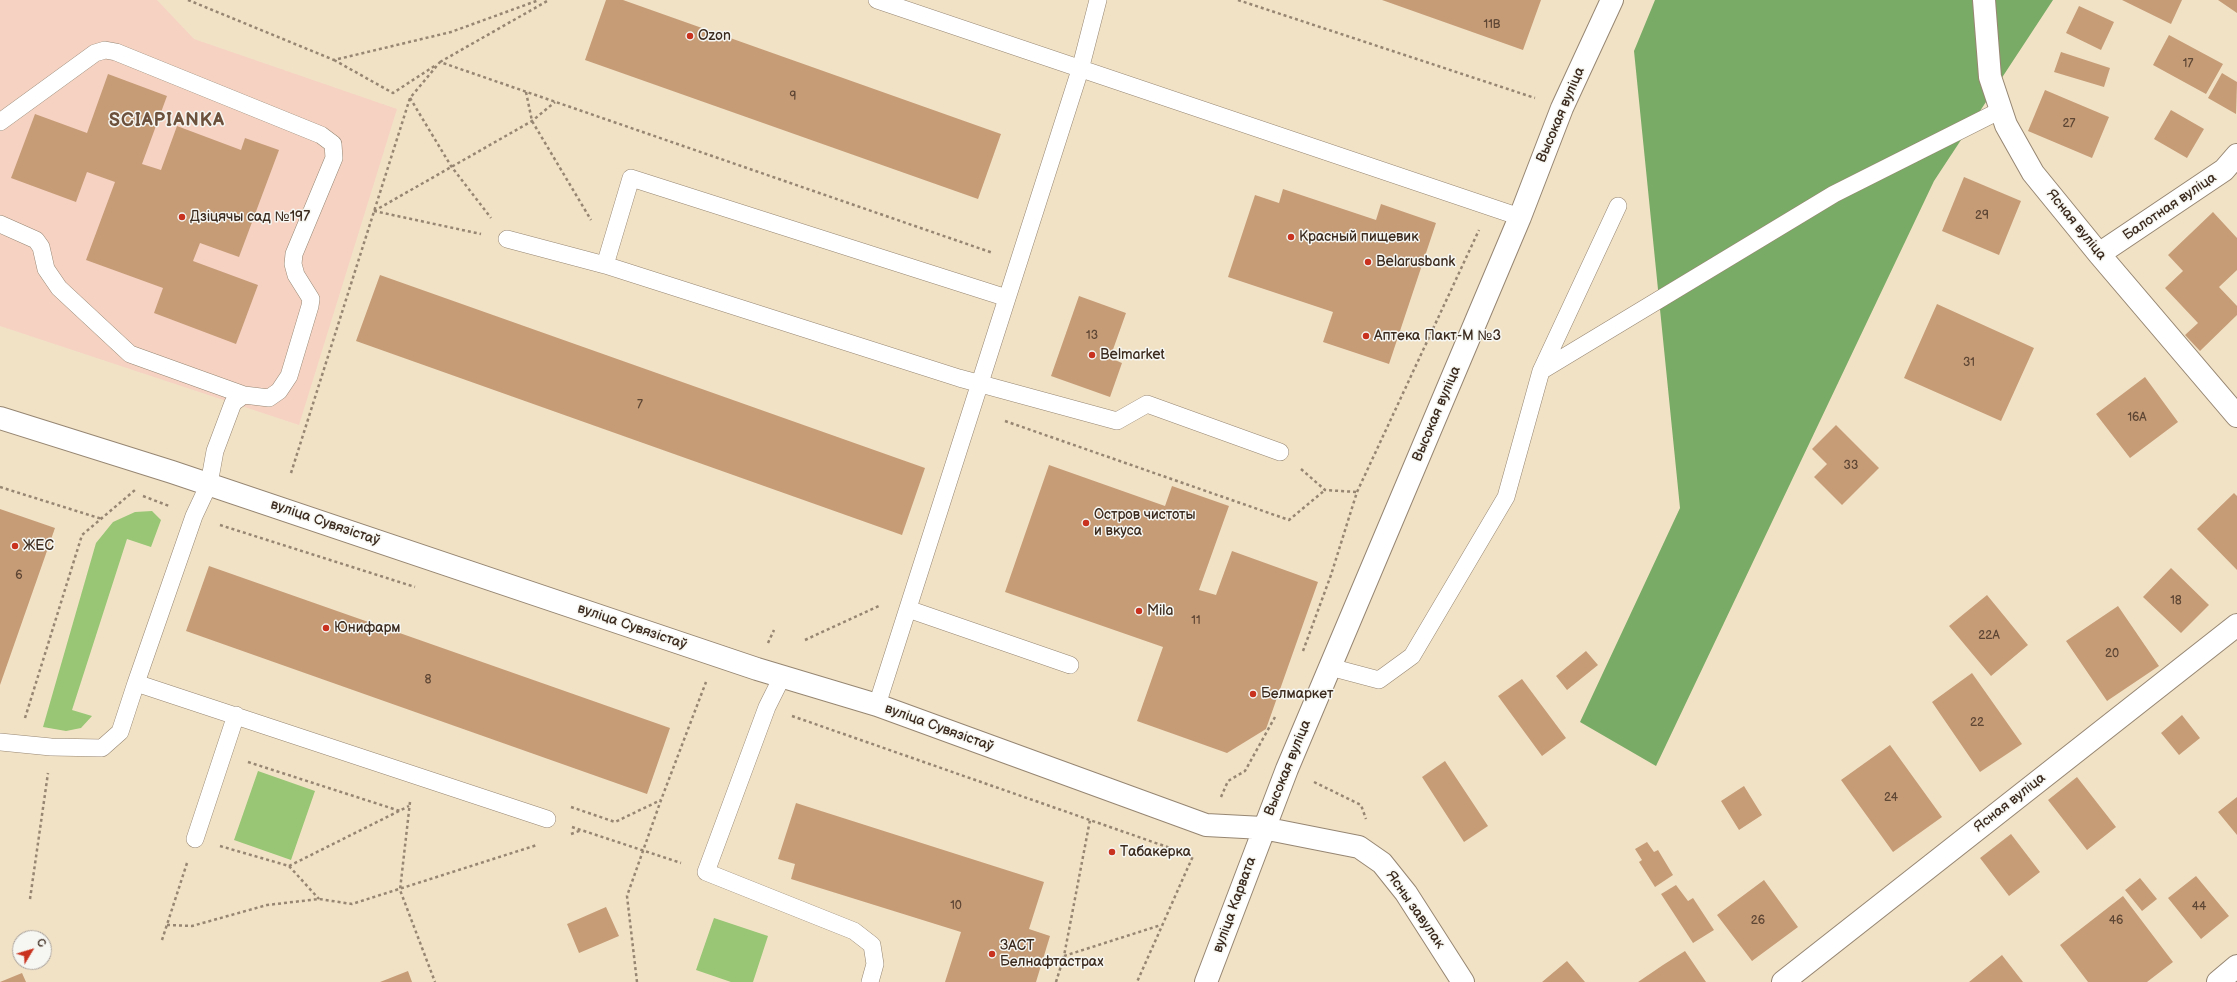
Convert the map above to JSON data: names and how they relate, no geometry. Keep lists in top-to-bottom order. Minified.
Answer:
{"streets":{"street":["Высокая вуліца","Балотная вуліца","Ясная вуліца","вуліца Сувязістаў","вуліца Карвата","Ясны завулак"]},"crossings":[["Высокая вуліца","вуліца Сувязістаў"],["Высокая вуліца","вуліца Карвата"],["Высокая вуліца","Ясны завулак"],["Балотная вуліца","Ясная вуліца"],["вуліца Сувязістаў","вуліца Карвата"],["вуліца Сувязістаў","Ясны завулак"],["вуліца Карвата","Ясны завулак"]],"districts":["SCIAPIANKA"],"places":["Ozon","Дзіцячы сад №197","Красный пищевик","Belarusbank","Аптека Пакт-М №3","Belmarket","Остров чистоты и вкуса","ЖЕС","Mila","Юнифарм","Белмаркет","Табакерка","ЗАСТ Белнафтастрах"],"house_numbers":["11В","17","9","27","29","13","31","7","16А","33","6","18","11","22А","20","8","22","24","10","44","26","46"],"north":"top right"}
